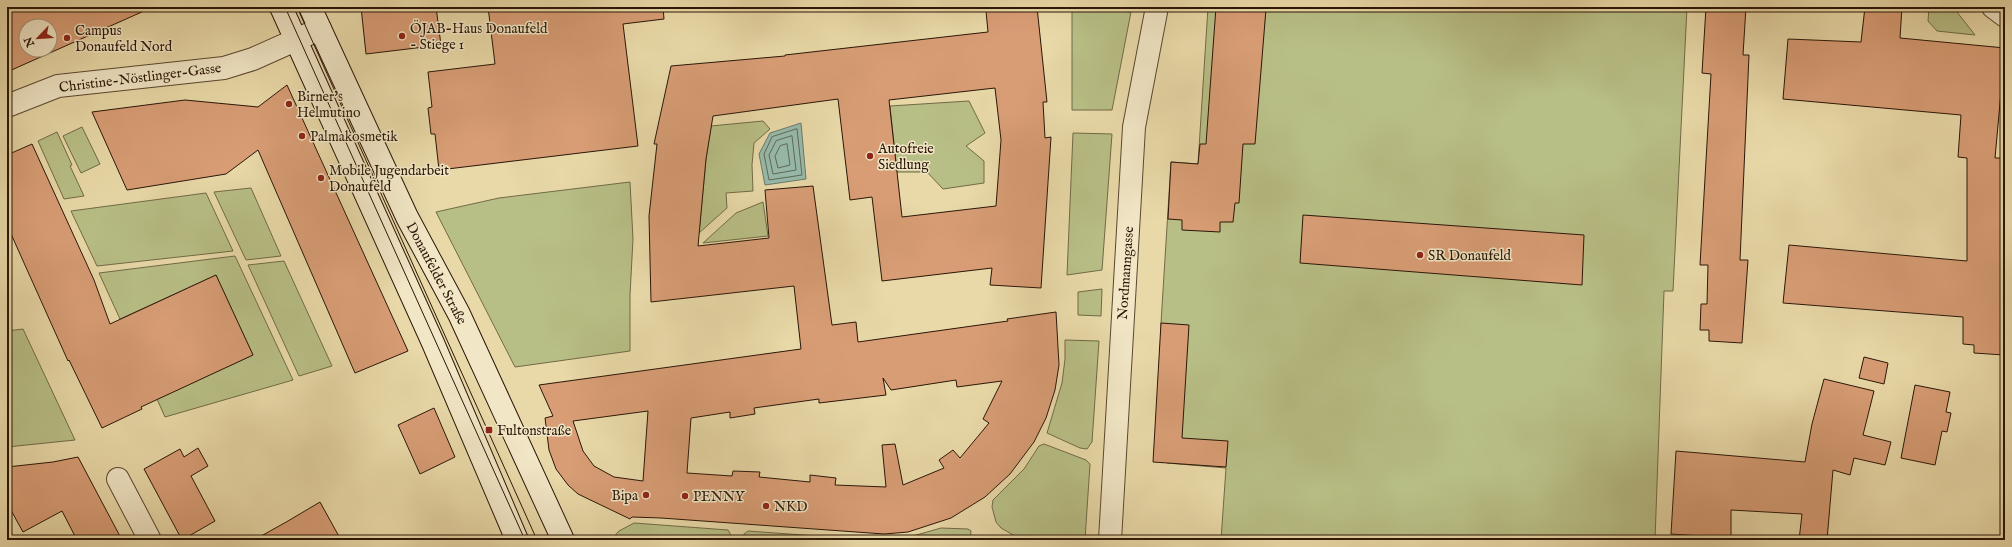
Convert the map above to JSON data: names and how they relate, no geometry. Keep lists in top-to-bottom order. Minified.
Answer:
{"streets":{"main road":["Christine-Nöstlinger-Gasse","Donaufelder Straße","Nordmanngasse"]},"crossings":[["Christine-Nöstlinger-Gasse","Donaufelder Straße"]],"places":{"other":["ÖJAB-Haus Donaufeld - Stiege 1","Campus Donaufeld Nord","Birner's Helmutino","Palmakosmetik","Autofreie Siedlung","Mobile Jugendarbeit Donaufeld","SR Donaufeld","Bipa","PENNY","NKD"],"transit":["Fultonstraße"]},"north":"bottom left"}
